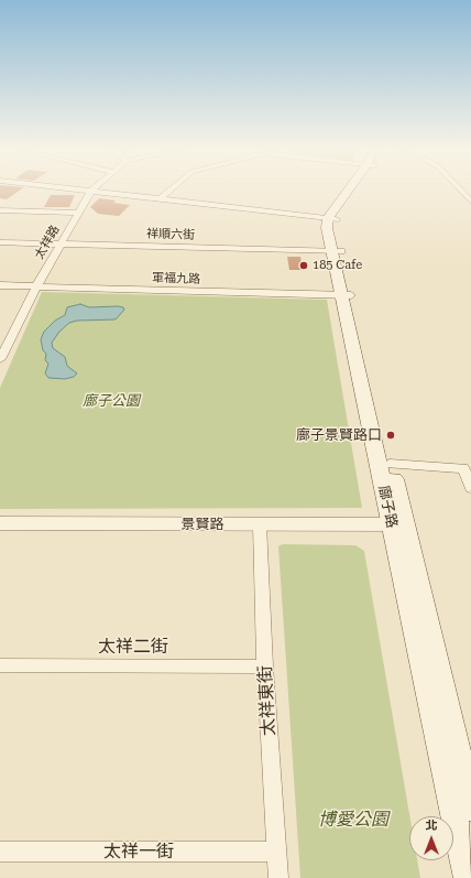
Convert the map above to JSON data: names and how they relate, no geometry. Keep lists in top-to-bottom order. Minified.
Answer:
{"streets":{"main road":["廍子路"],"street":["祥順六街","太祥路","軍福九路","景賢路","太祥二街","太祥東街","太祥一街"]},"crossings":[["祥順六街","太祥路"],["祥順六街","廍子路"],["太祥路","軍福九路"],["軍福九路","廍子路"],["廍子路","景賢路"],["景賢路","太祥東街"],["太祥二街","太祥東街"],["太祥東街","太祥一街"]],"parks":["廍子公園","博愛公園"],"places":["185 Cafe","廍子景賢路口"],"north":"top"}
